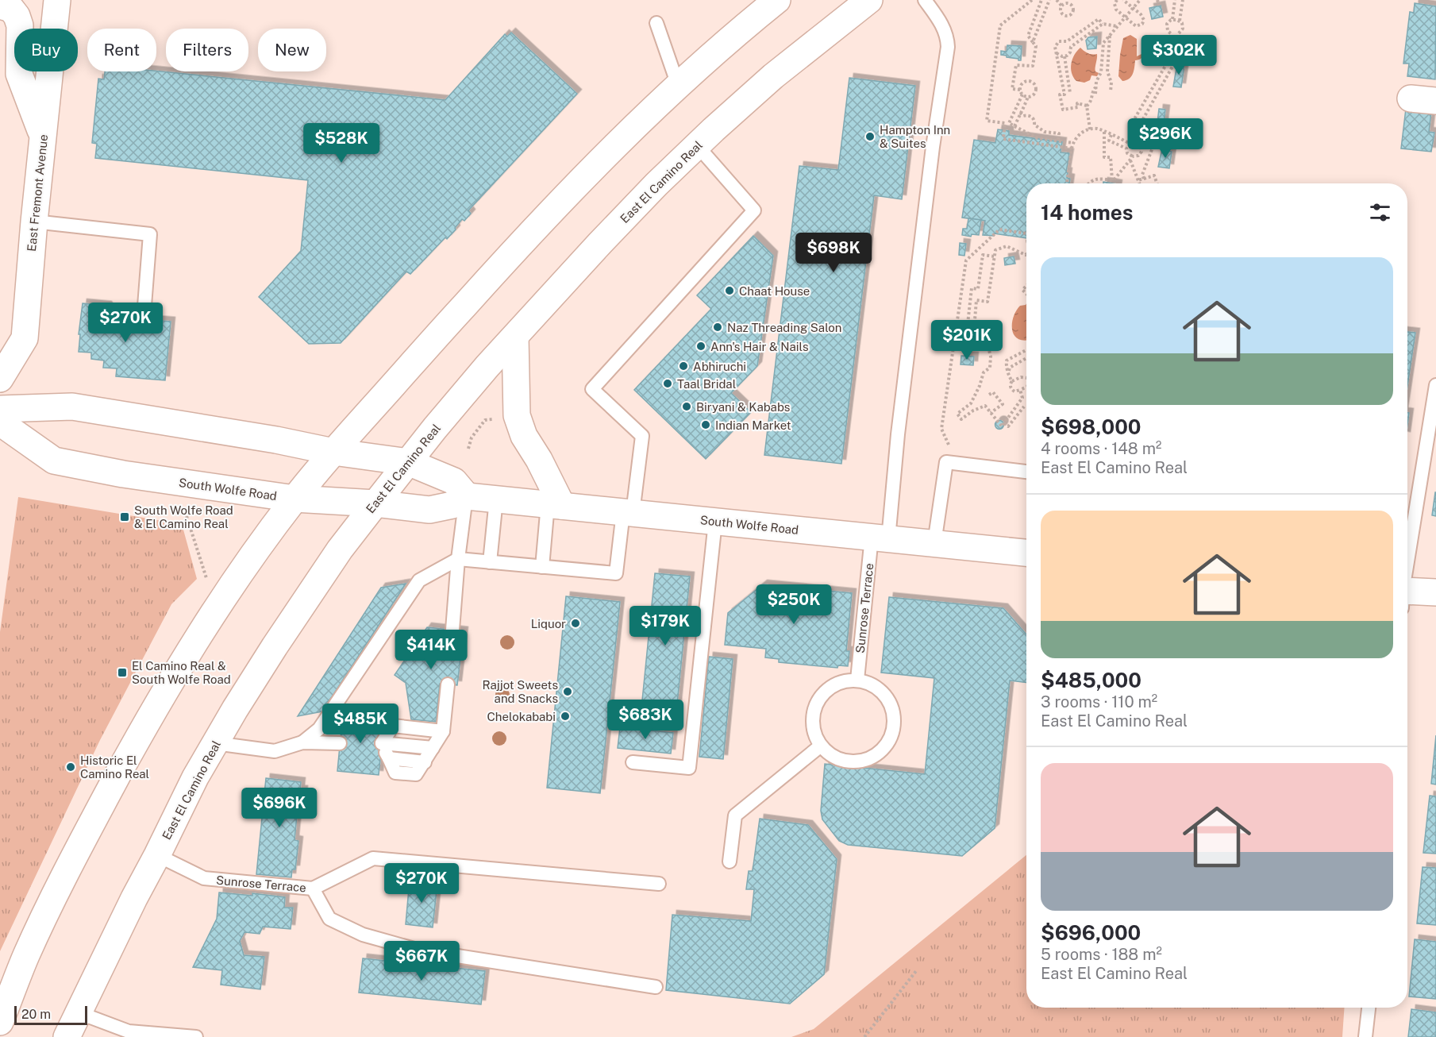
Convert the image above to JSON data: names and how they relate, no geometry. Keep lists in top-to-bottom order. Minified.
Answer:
{"streets":{"main road":["East El Camino Real","East Fremont Avenue","South Wolfe Road"],"lane":["Sunrose Terrace"]},"crossings":[["East El Camino Real","South Wolfe Road"],["East El Camino Real","Sunrose Terrace"],["South Wolfe Road","Sunrose Terrace"]],"places":{"other":["Hampton Inn & Suites","Chaat House","Naz Threading Salon","Ann's Hair & Nails","Abhiruchi","Taal Bridal","Biryani & Kababs","Indian Market","Liquor","Rajjot Sweets and Snacks","Chelokababi","Historic El Camino Real"],"transit":["South Wolfe Road & El Camino Real","El Camino Real & South Wolfe Road"]},"scale_bar":"20 m","page":{"chip":["Buy","Rent","Filters","New"],"price":["$302K","$296K","$528K","$698K","$270K","$201K","$250K","$179K","$414K","$683K","$485K","$696K","$270K","$667K"],"heading":"14 homes","list":[{"name":"$698,000","note":"4 rooms · 148 m² · East El Camino Real"},{"name":"$485,000","note":"3 rooms · 110 m² · East El Camino Real"},{"name":"$696,000","note":"5 rooms · 188 m² · East El Camino Real"}],"scale":"20 m"}}
